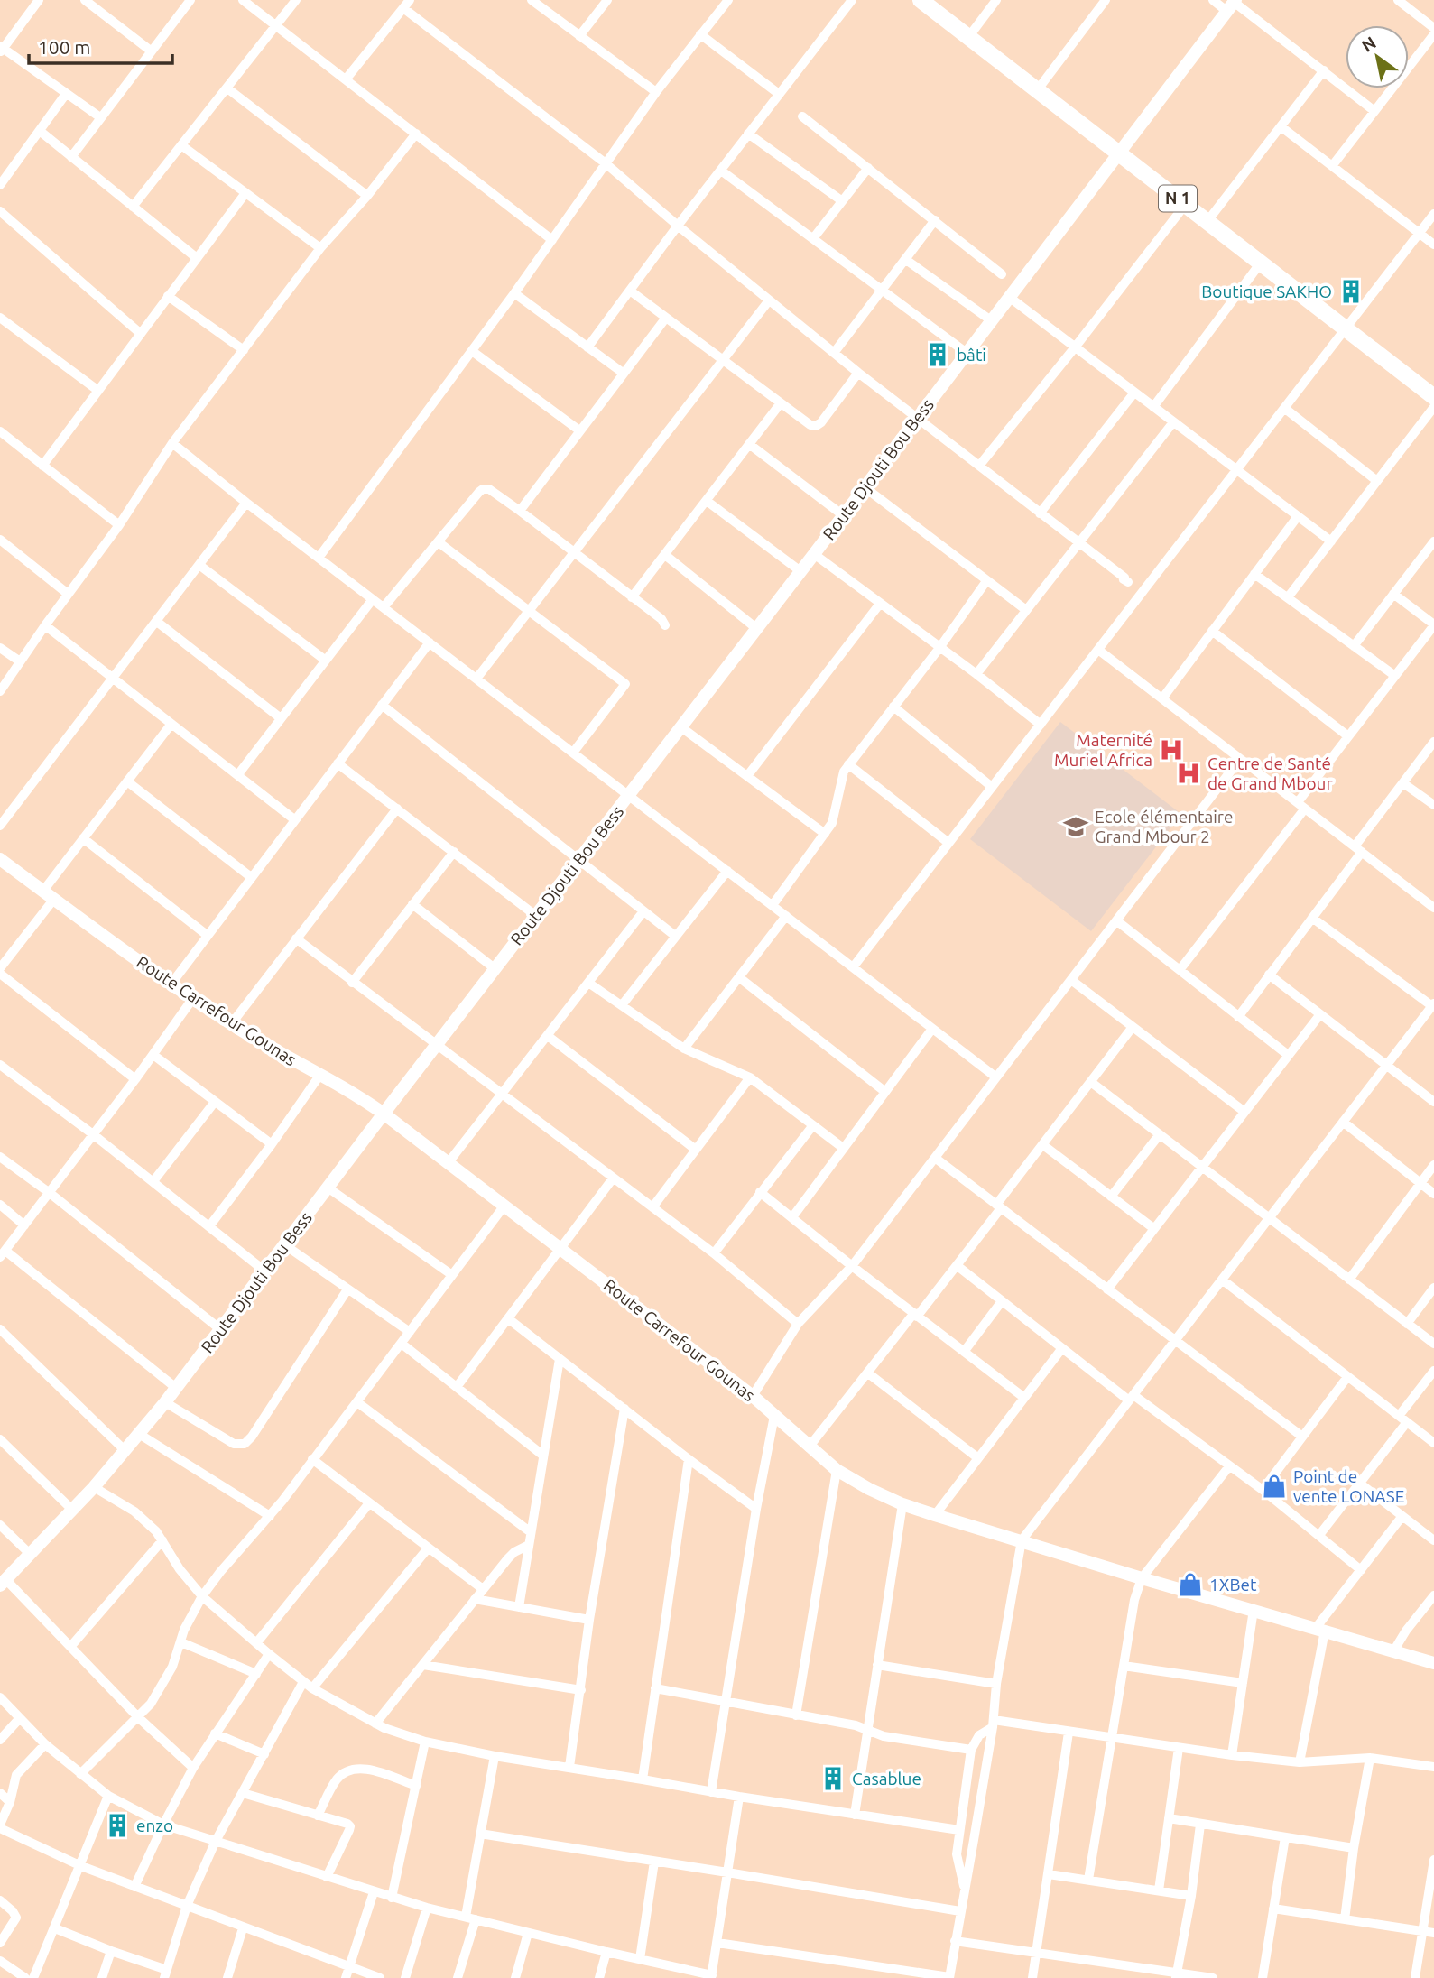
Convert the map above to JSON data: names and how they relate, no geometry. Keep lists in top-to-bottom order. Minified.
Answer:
{"streets":{"highway":["N 1"],"main road":["Route Djouti Bou Bess","Route Carrefour Gounas"]},"crossings":[["N 1","Route Djouti Bou Bess"],["Route Djouti Bou Bess","Route Carrefour Gounas"]],"places":{"building":["Boutique SAKHO","bâti","Casablue","enzo"],"hospital":["Maternité Muriel Africa","Centre de Santé de Grand Mbour"],"school or university":["Ecole élémentaire Grand Mbour 2"],"shop":["Point de vente LONASE","1XBet"]},"scale_bar":"100 m","north":"top left"}
